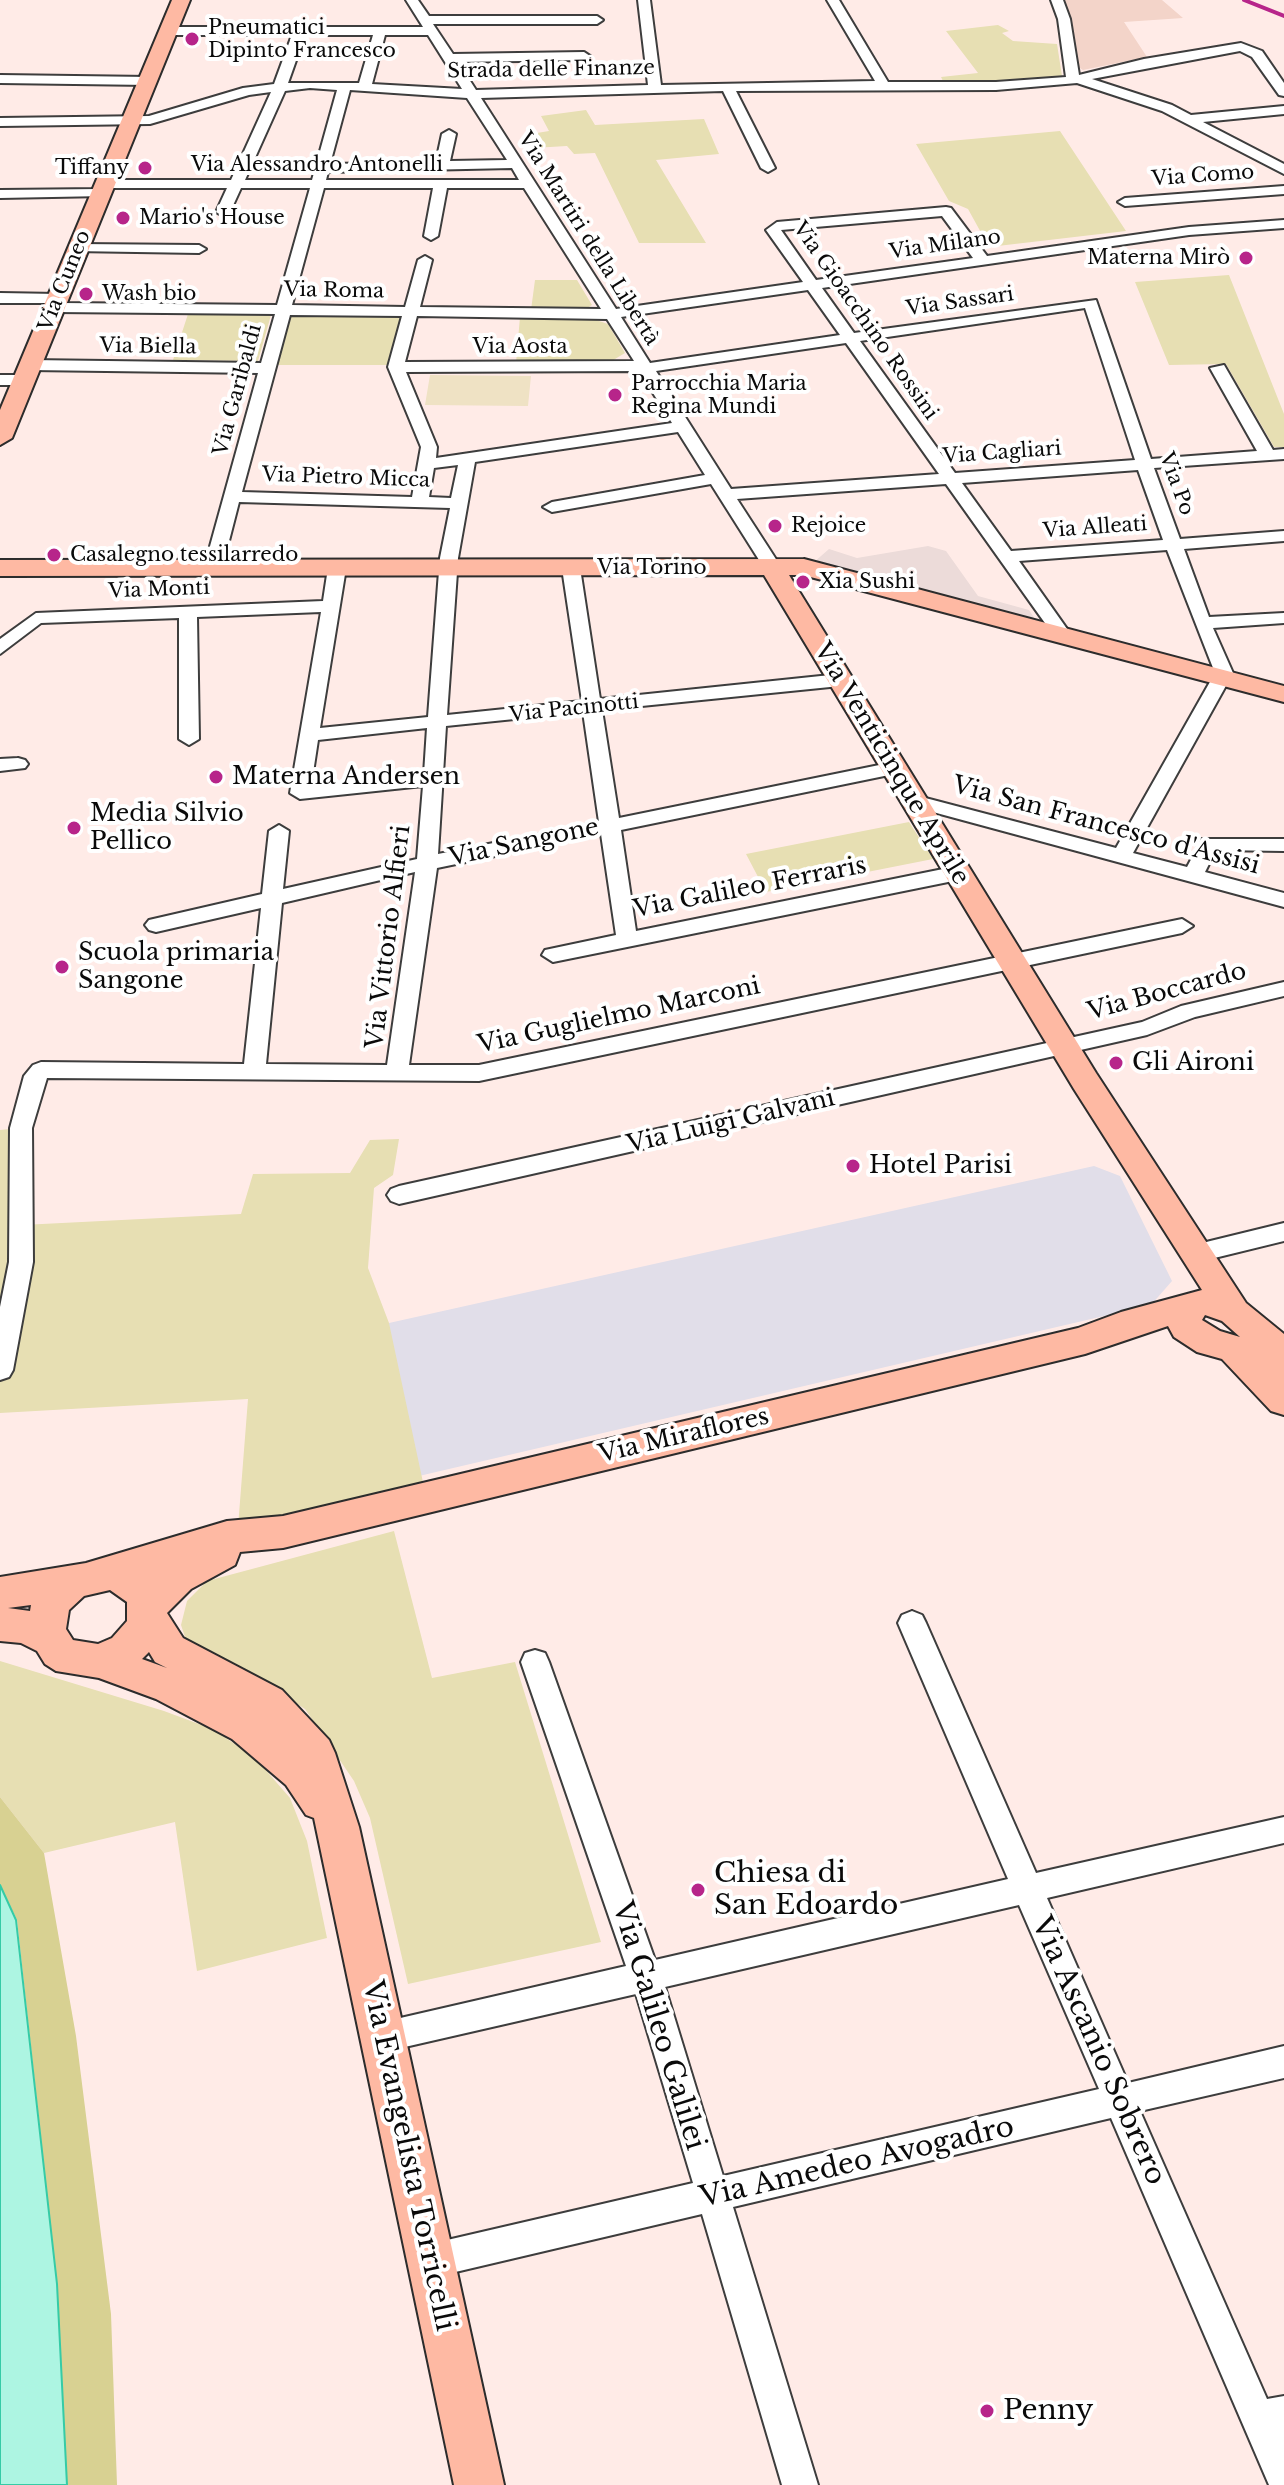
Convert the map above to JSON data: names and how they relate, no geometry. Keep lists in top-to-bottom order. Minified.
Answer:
{"streets":{"street":["Strada delle Finanze","Via Alessandro Antonelli","Via Como","Via Martiri della Libertà","Via Milano","Via Cuneo","Via Roma","Via Sassari","Via Gioacchino Rossini","Via Biella","Via Aosta","Via Garibaldi","Via Cagliari","Via Pietro Micca","Via Po","Via Alleati","Via Torino","Via Monti","Via Pacinotti","Via Venticinque Aprile","Via San Francesco d'Assisi","Via Sangone","Via Galileo Ferraris","Via Vittorio Alfieri","Via Boccardo","Via Guglielmo Marconi","Via Luigi Galvani","Via Miraflores","Via Galileo Galilei","Via Ascanio Sobrero","Via Evangelista Torricelli","Via Amedeo Avogadro"]},"crossings":[["Strada delle Finanze","Via Martiri della Libertà"],["Strada delle Finanze","Via Cuneo"],["Strada delle Finanze","Via Garibaldi"],["Via Alessandro Antonelli","Via Martiri della Libertà"],["Via Alessandro Antonelli","Via Cuneo"],["Via Alessandro Antonelli","Via Garibaldi"],["Via Martiri della Libertà","Via Milano"],["Via Martiri della Libertà","Via Roma"],["Via Martiri della Libertà","Via Sassari"],["Via Martiri della Libertà","Via Aosta"],["Via Martiri della Libertà","Via Cagliari"],["Via Martiri della Libertà","Via Torino"],["Via Martiri della Libertà","Via Venticinque Aprile"],["Via Milano","Via Roma"],["Via Milano","Via Gioacchino Rossini"],["Via Cuneo","Via Roma"],["Via Cuneo","Via Biella"],["Via Roma","Via Garibaldi"],["Via Sassari","Via Gioacchino Rossini"],["Via Sassari","Via Aosta"],["Via Sassari","Via Po"],["Via Gioacchino Rossini","Via Cagliari"],["Via Gioacchino Rossini","Via Alleati"],["Via Gioacchino Rossini","Via Torino"],["Via Biella","Via Garibaldi"],["Via Garibaldi","Via Pietro Micca"],["Via Garibaldi","Via Torino"],["Via Cagliari","Via Po"],["Via Pietro Micca","Via Vittorio Alfieri"],["Via Po","Via Alleati"],["Via Po","Via Torino"],["Via Torino","Via Venticinque Aprile"],["Via Torino","Via Vittorio Alfieri"],["Via Pacinotti","Via Venticinque Aprile"],["Via Pacinotti","Via Vittorio Alfieri"],["Via Venticinque Aprile","Via San Francesco d'Assisi"],["Via Venticinque Aprile","Via Sangone"],["Via Venticinque Aprile","Via Galileo Ferraris"],["Via Venticinque Aprile","Via Boccardo"],["Via Venticinque Aprile","Via Guglielmo Marconi"],["Via Venticinque Aprile","Via Luigi Galvani"],["Via Venticinque Aprile","Via Miraflores"],["Via Sangone","Via Vittorio Alfieri"],["Via Vittorio Alfieri","Via Guglielmo Marconi"],["Via Boccardo","Via Luigi Galvani"],["Via Miraflores","Via Evangelista Torricelli"],["Via Galileo Galilei","Via Amedeo Avogadro"],["Via Ascanio Sobrero","Via Amedeo Avogadro"],["Via Evangelista Torricelli","Via Amedeo Avogadro"]],"places":["Pneumatici Dipinto Francesco","Tiffany","Mario's House","Materna Mirò","Wash bio","Parrocchia Maria Regina Mundi","Rejoice","Casalegno tessilarredo","Xia Sushi","Materna Andersen","Media Silvio Pellico","Scuola primaria Sangone","Gli Aironi","Hotel Parisi","Chiesa di San Edoardo","Penny"]}
